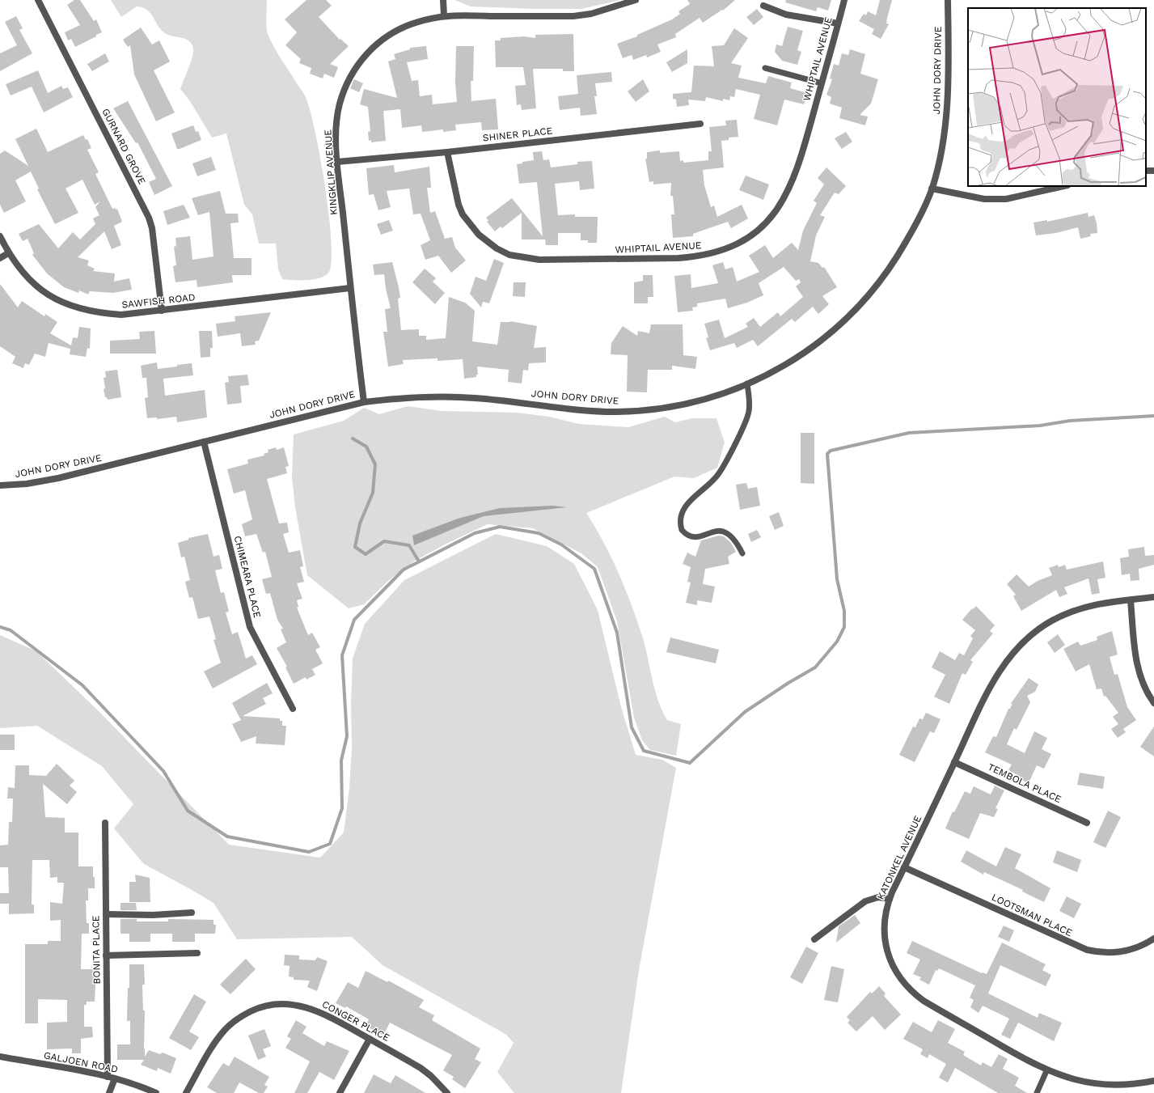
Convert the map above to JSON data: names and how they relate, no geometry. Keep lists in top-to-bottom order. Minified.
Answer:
{"streets":{"street":["WHIPTAIL AVENUE","JOHN DORY DRIVE","SHINER PLACE","GURNARD GROVE","KINGKLIP AVENUE","SAWFISH ROAD","CHIMEARA PLACE","TEMBOLA PLACE","KATONKEL AVENUE","LOOTSMAN PLACE","BONITA PLACE","CONGER PLACE","GALJOEN ROAD"]},"crossings":[["WHIPTAIL AVENUE","SHINER PLACE"],["JOHN DORY DRIVE","KINGKLIP AVENUE"],["JOHN DORY DRIVE","CHIMEARA PLACE"],["SHINER PLACE","KINGKLIP AVENUE"],["GURNARD GROVE","SAWFISH ROAD"],["KINGKLIP AVENUE","SAWFISH ROAD"],["TEMBOLA PLACE","KATONKEL AVENUE"],["KATONKEL AVENUE","LOOTSMAN PLACE"],["BONITA PLACE","GALJOEN ROAD"]]}
